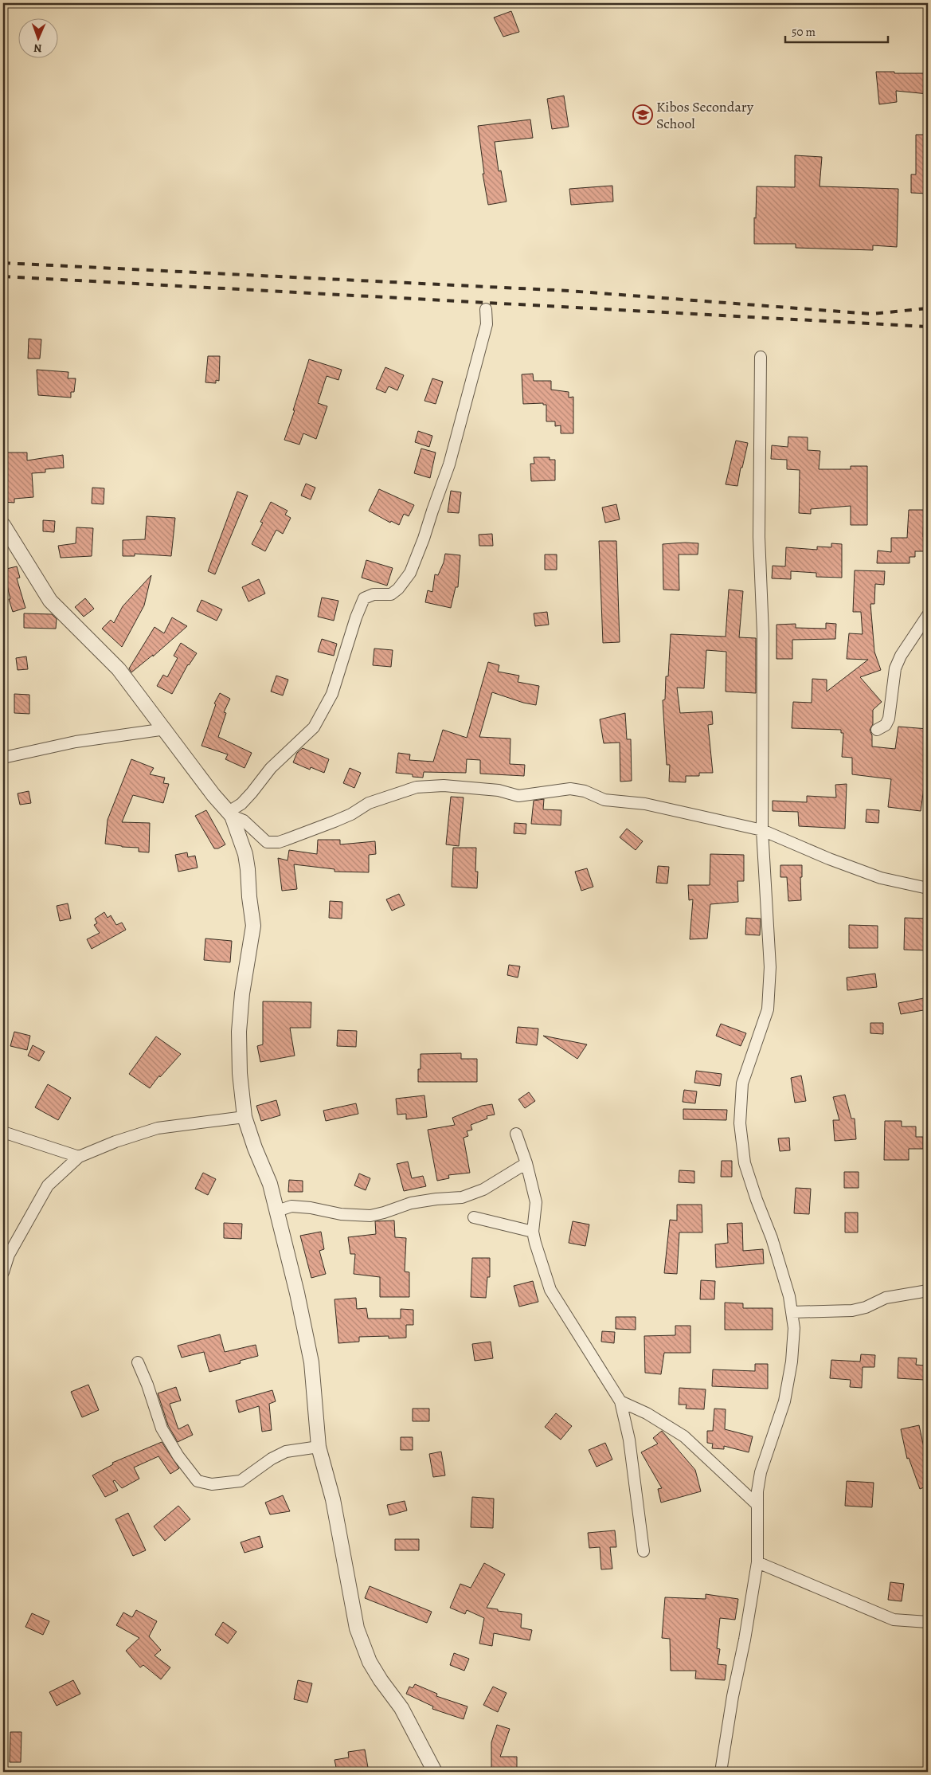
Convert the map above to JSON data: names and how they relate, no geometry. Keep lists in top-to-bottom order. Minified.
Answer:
{"places":{"school or university":["Kibos Secondary School"]},"scale_bar":"50 m","north":"bottom"}
